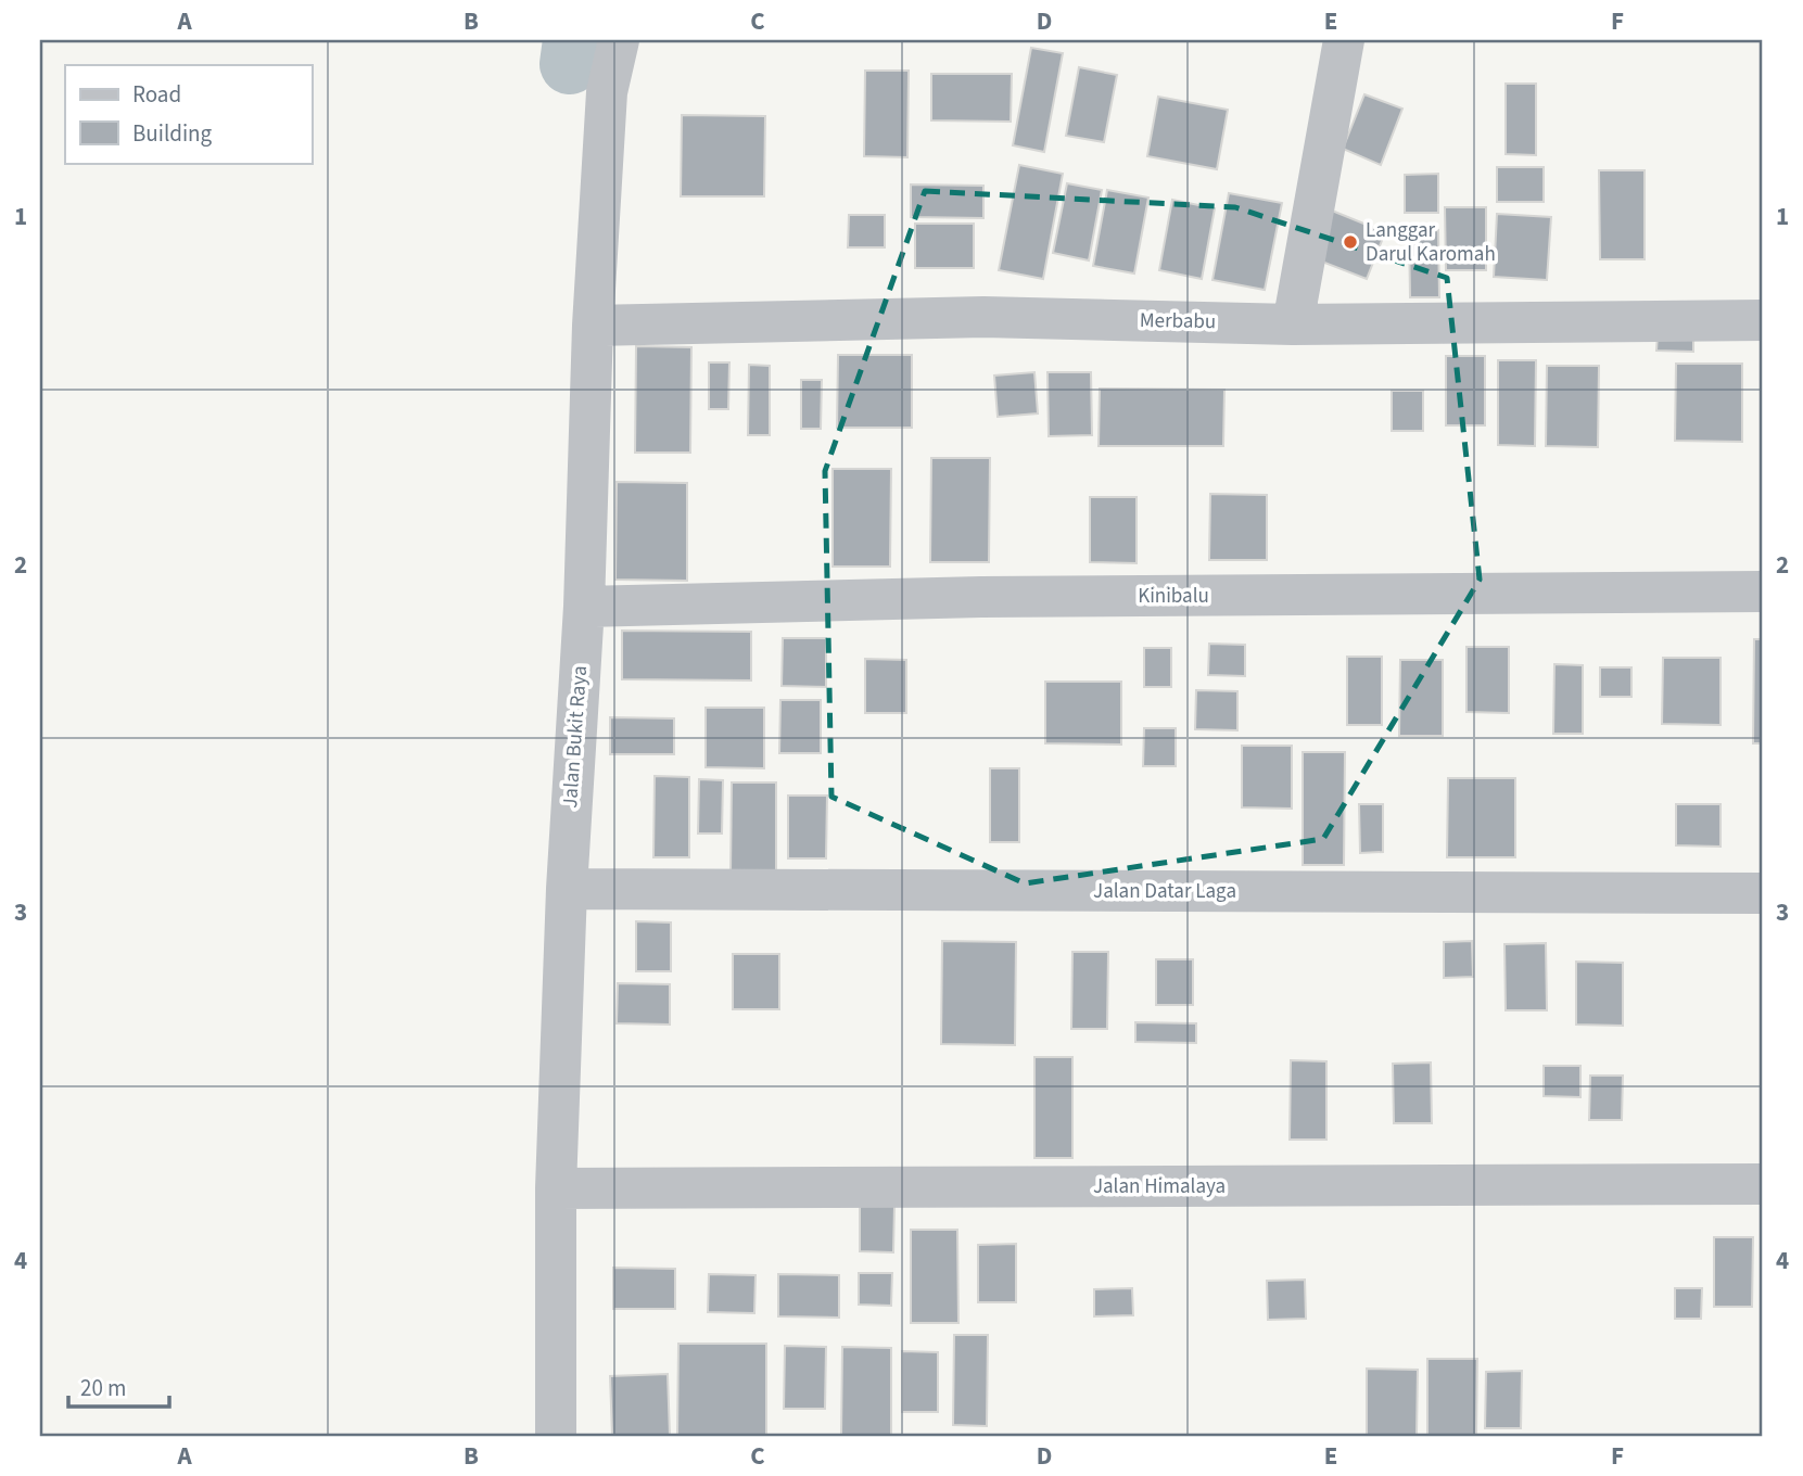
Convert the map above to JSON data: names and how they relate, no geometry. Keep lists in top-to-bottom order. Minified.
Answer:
{"streets":{"street":["Merbabu","Kinibalu","Jalan Bukit Raya","Jalan Datar Laga","Jalan Himalaya"]},"crossings":[["Merbabu","Jalan Bukit Raya"],["Kinibalu","Jalan Bukit Raya"],["Jalan Bukit Raya","Jalan Datar Laga"],["Jalan Bukit Raya","Jalan Himalaya"]],"places":["Langgar Darul Karomah"],"legend":["Road","Building"],"scale_bar":"20 m","grid":{"columns":["A","B","C","D","E","F"],"rows":["1","2","3","4"]}}
